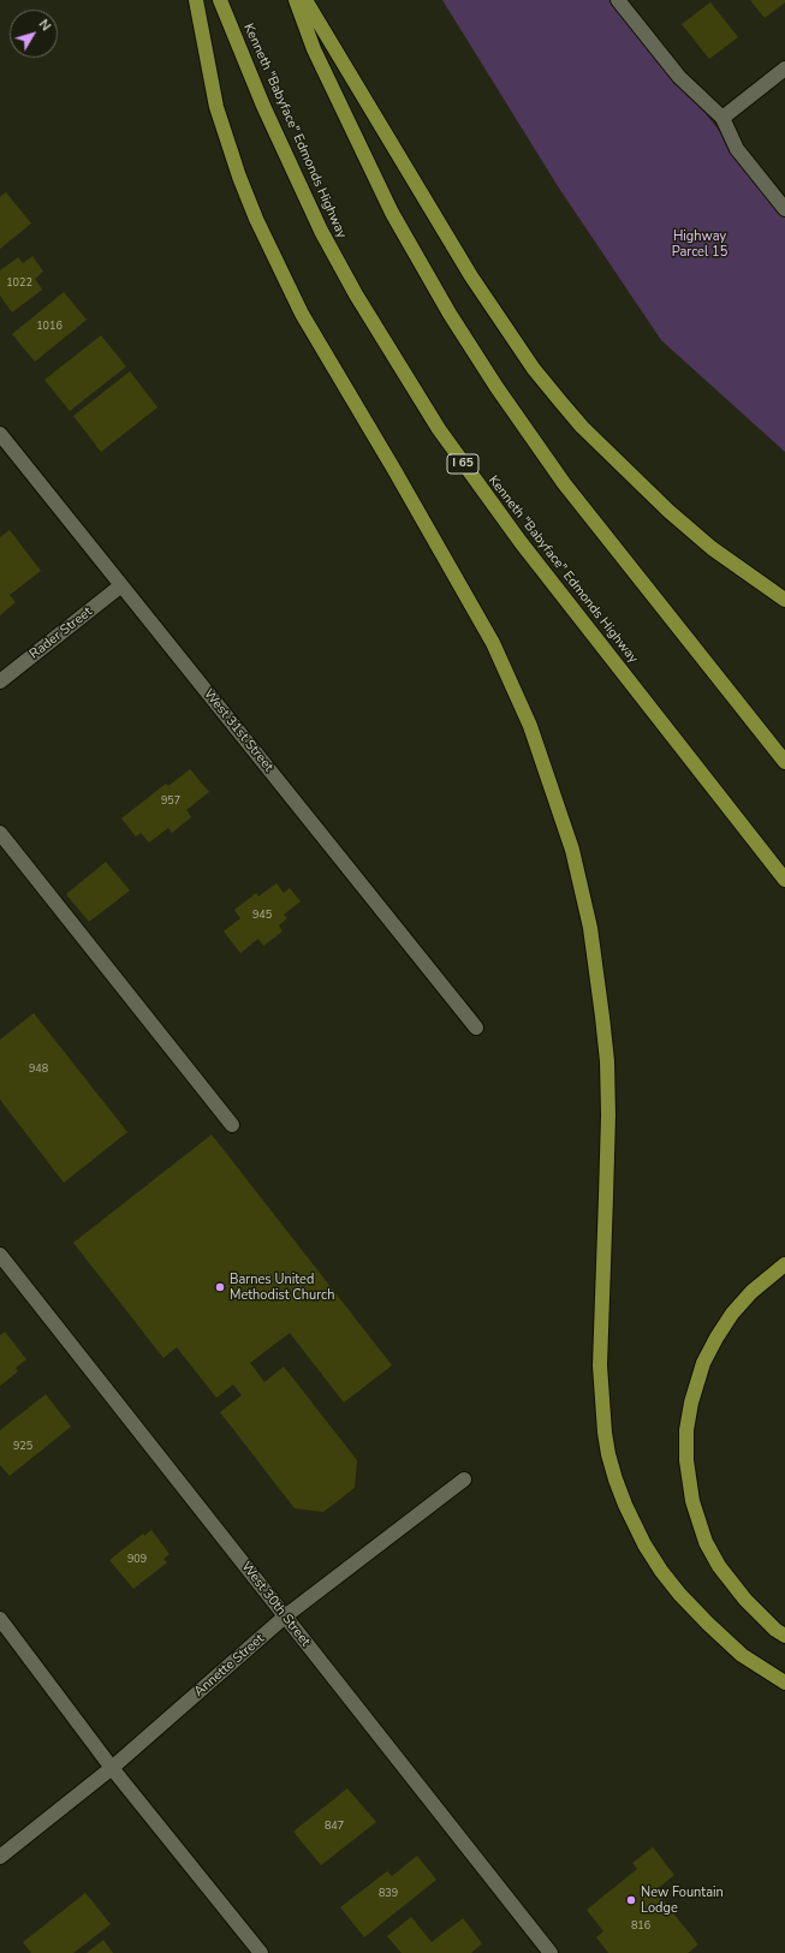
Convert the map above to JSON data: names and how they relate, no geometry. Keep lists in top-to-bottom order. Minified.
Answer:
{"streets":{"highway":["Kenneth \"Babyface\" Edmonds Highway","I 65"],"street":["Rader Street","West 31st Street","West 30th Street","Annette Street"]},"crossings":[["Rader Street","West 31st Street"],["West 30th Street","Annette Street"]],"parks":["Highway Parcel 15"],"places":["Barnes United Methodist Church","New Fountain Lodge"],"house_numbers":["1022","1016","957","945","948","925","909","847","839","816"],"north":"top right"}
